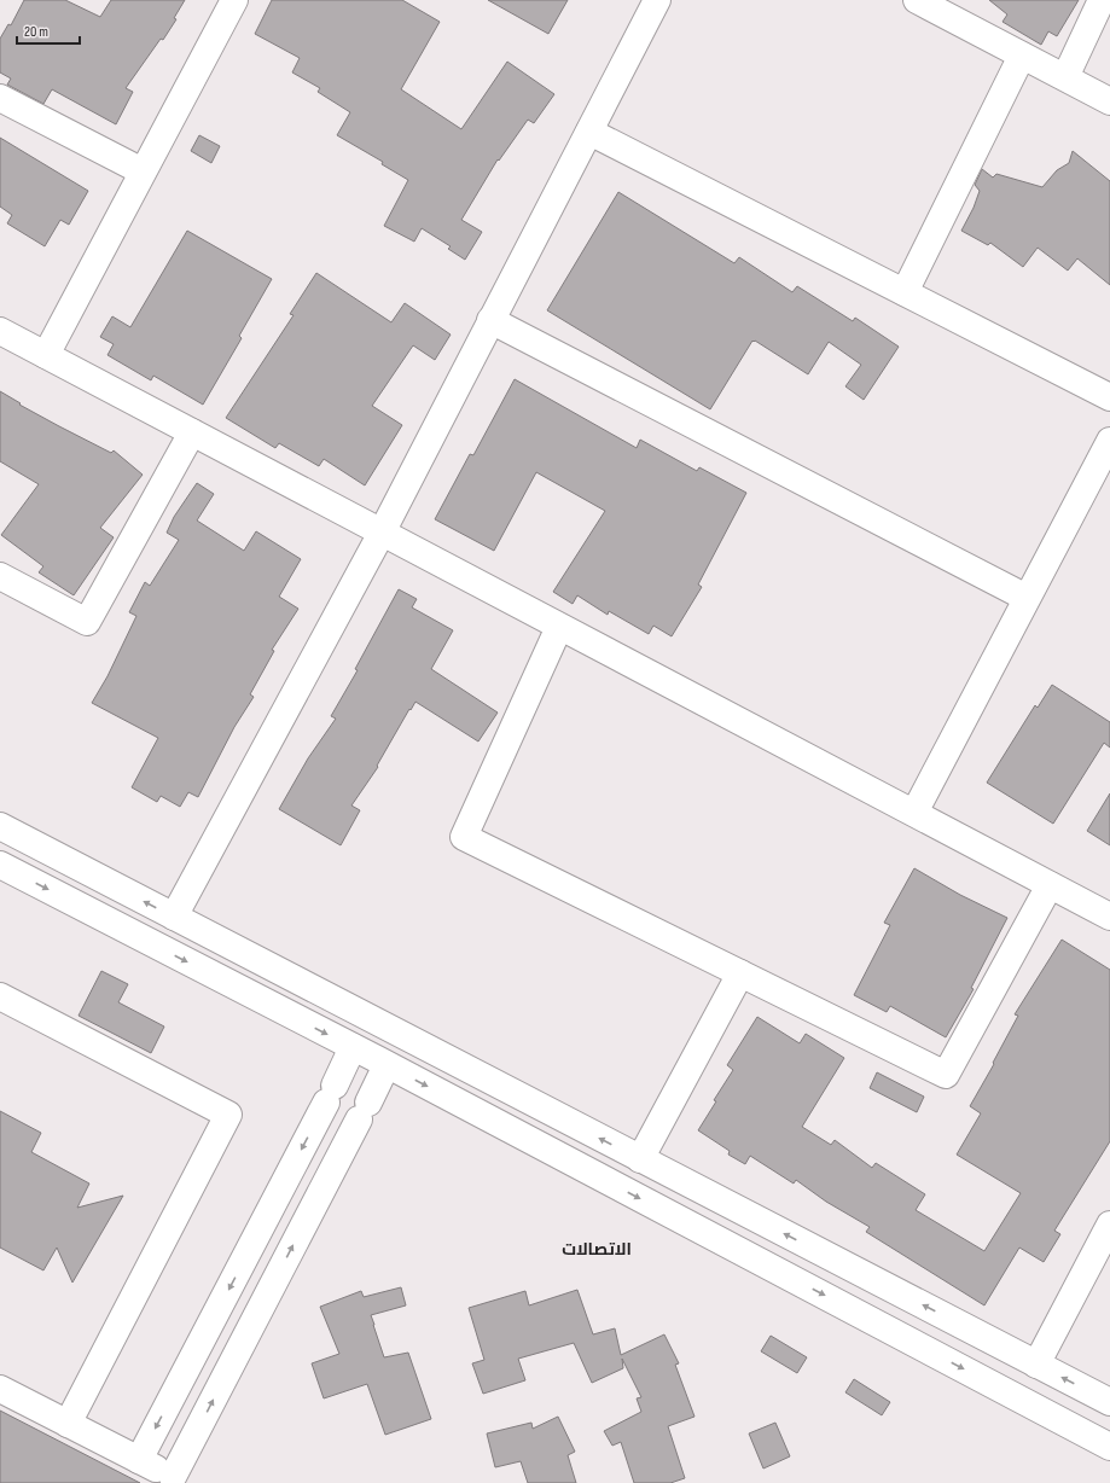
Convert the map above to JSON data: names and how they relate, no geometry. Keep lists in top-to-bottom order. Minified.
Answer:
{"districts":["الاتصالات"],"scale_bar":"20 m"}
